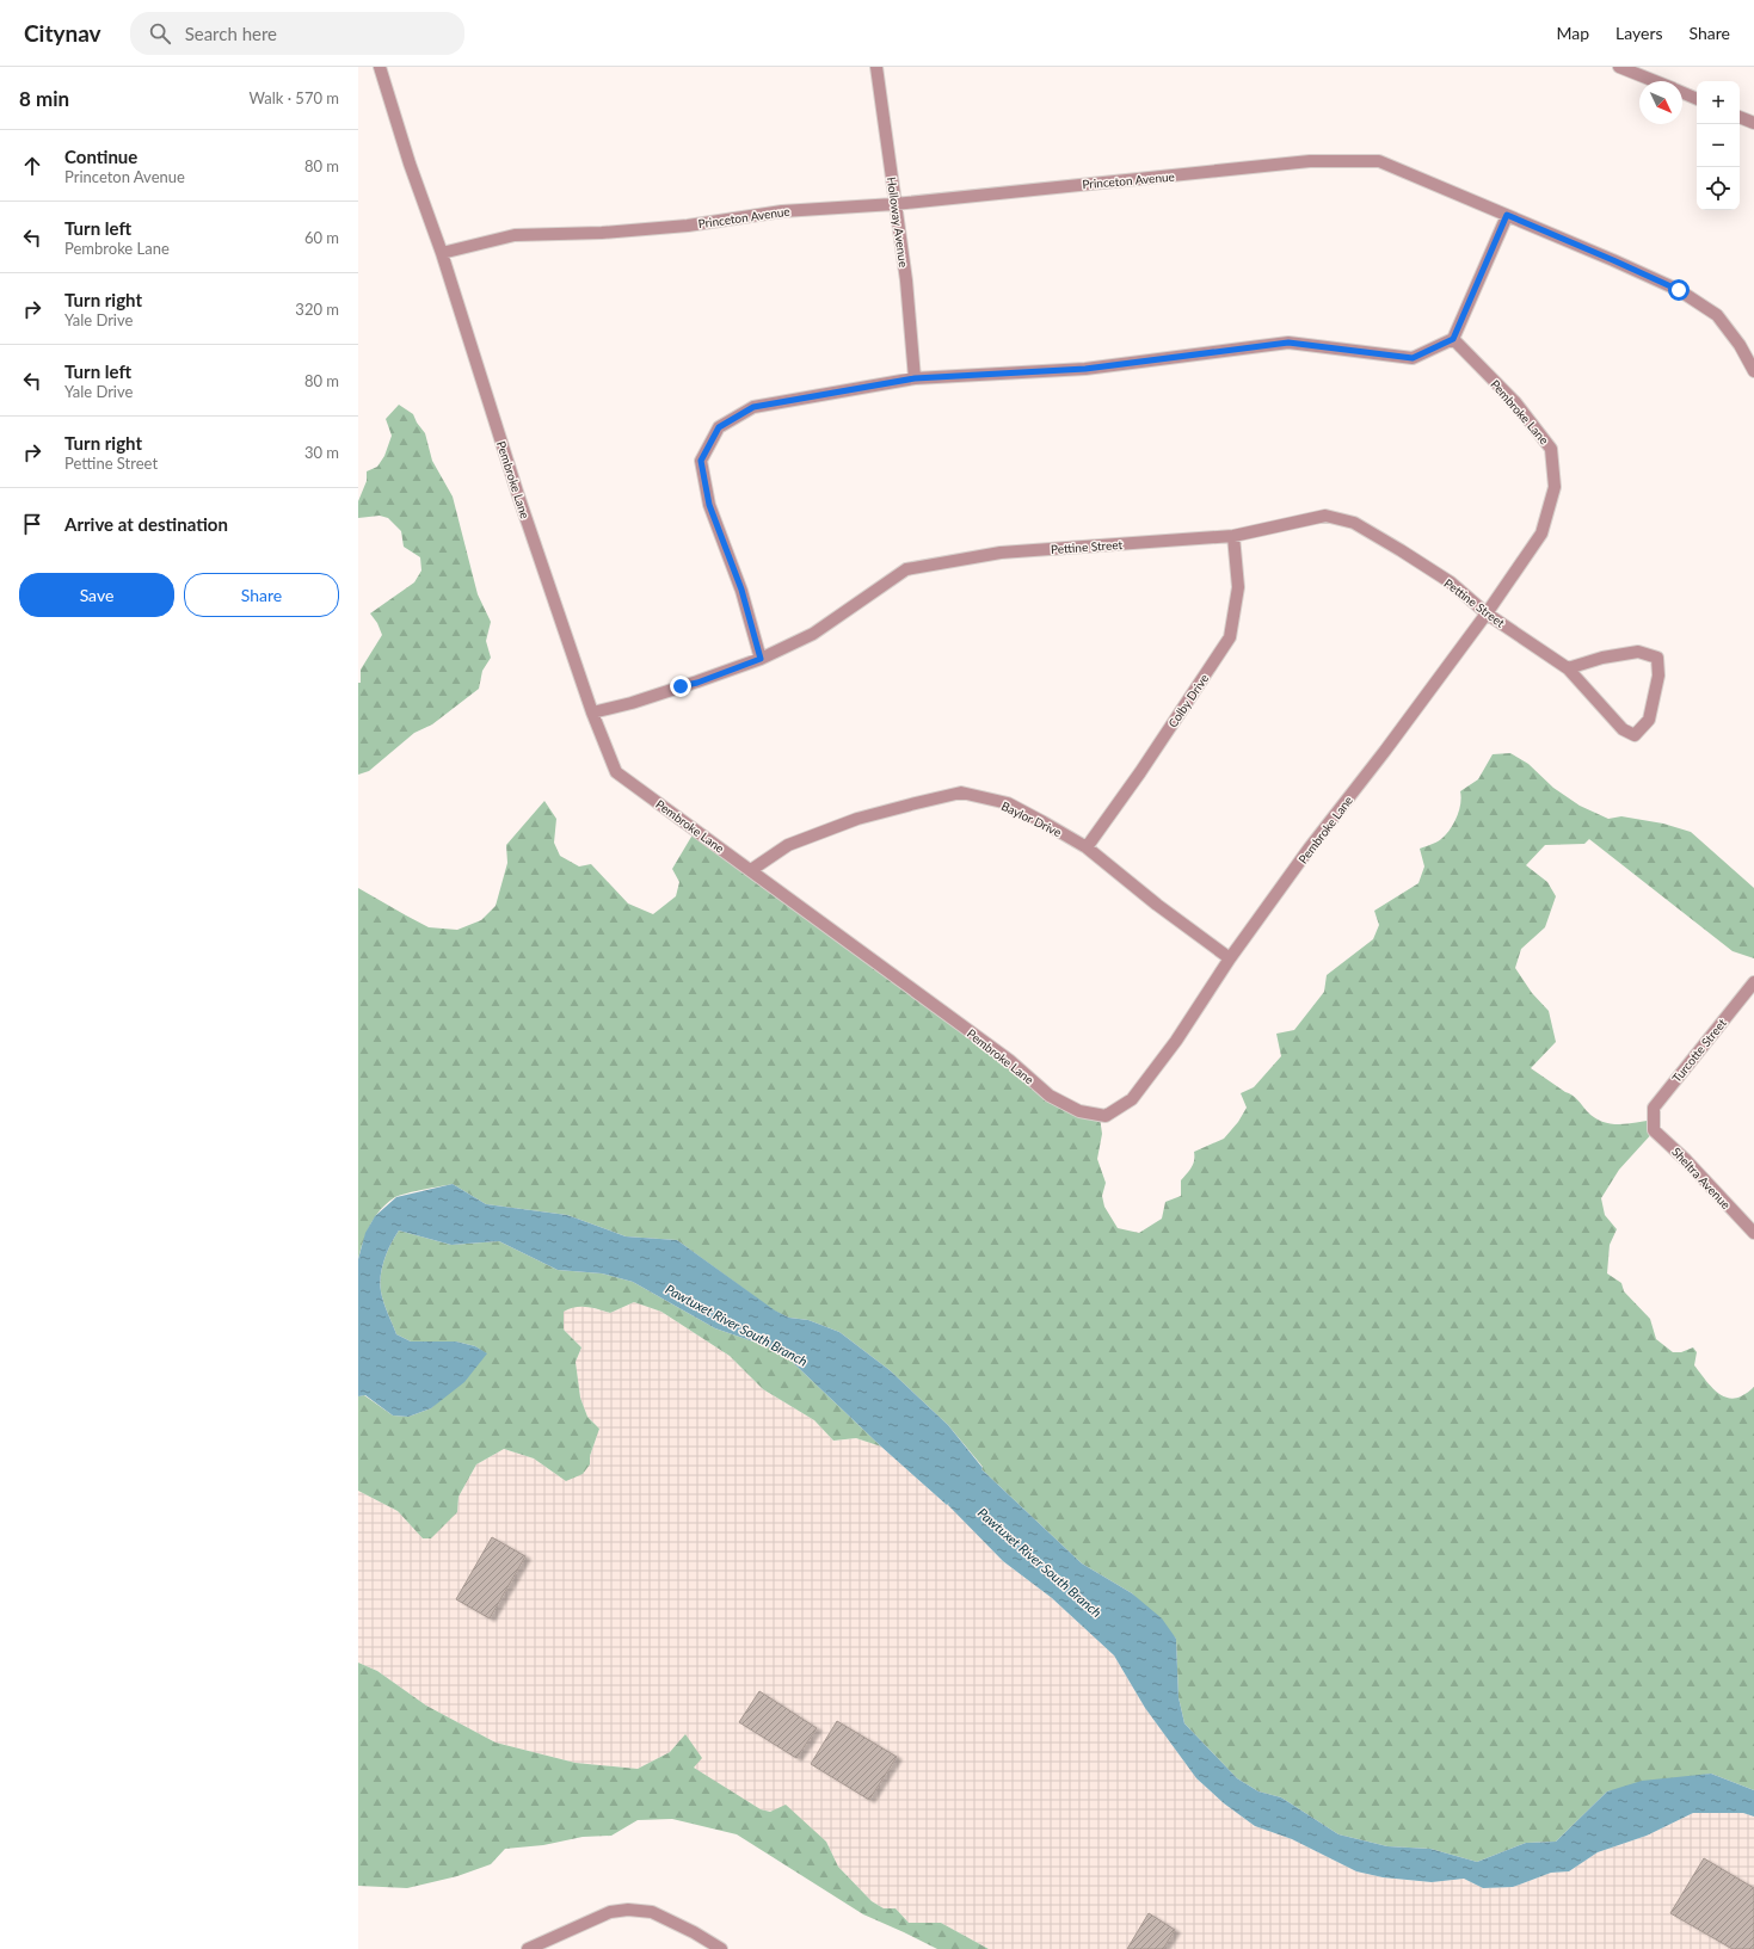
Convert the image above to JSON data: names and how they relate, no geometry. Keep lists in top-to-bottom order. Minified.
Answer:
{"streets":{"street":["Princeton Avenue","Holloway Avenue","Pembroke Lane","Pettine Street","Colby Drive","Baylor Drive","Turcotte Street","Sheltra Avenue"]},"crossings":[["Princeton Avenue","Holloway Avenue"],["Princeton Avenue","Pembroke Lane"],["Pembroke Lane","Pettine Street"],["Pembroke Lane","Baylor Drive"],["Pettine Street","Colby Drive"],["Colby Drive","Baylor Drive"],["Turcotte Street","Sheltra Avenue"]],"water":["Pawtuxet River South Branch"],"north":"bottom right","page":{"header":"Citynav","search":"Search here","nav":["Map","Layers","Share"],"heading":["8 min","Walk · 570 m"],"map_buttons":["+","−"],"list":[["Continue","Princeton Avenue","80 m"],["Turn left","Pembroke Lane","60 m"],["Turn right","Yale Drive","320 m"],["Turn left","Yale Drive","80 m"],["Turn right","Pettine Street","30 m"],"Arrive at destination"],"buttons":["Save","Share"]}}
